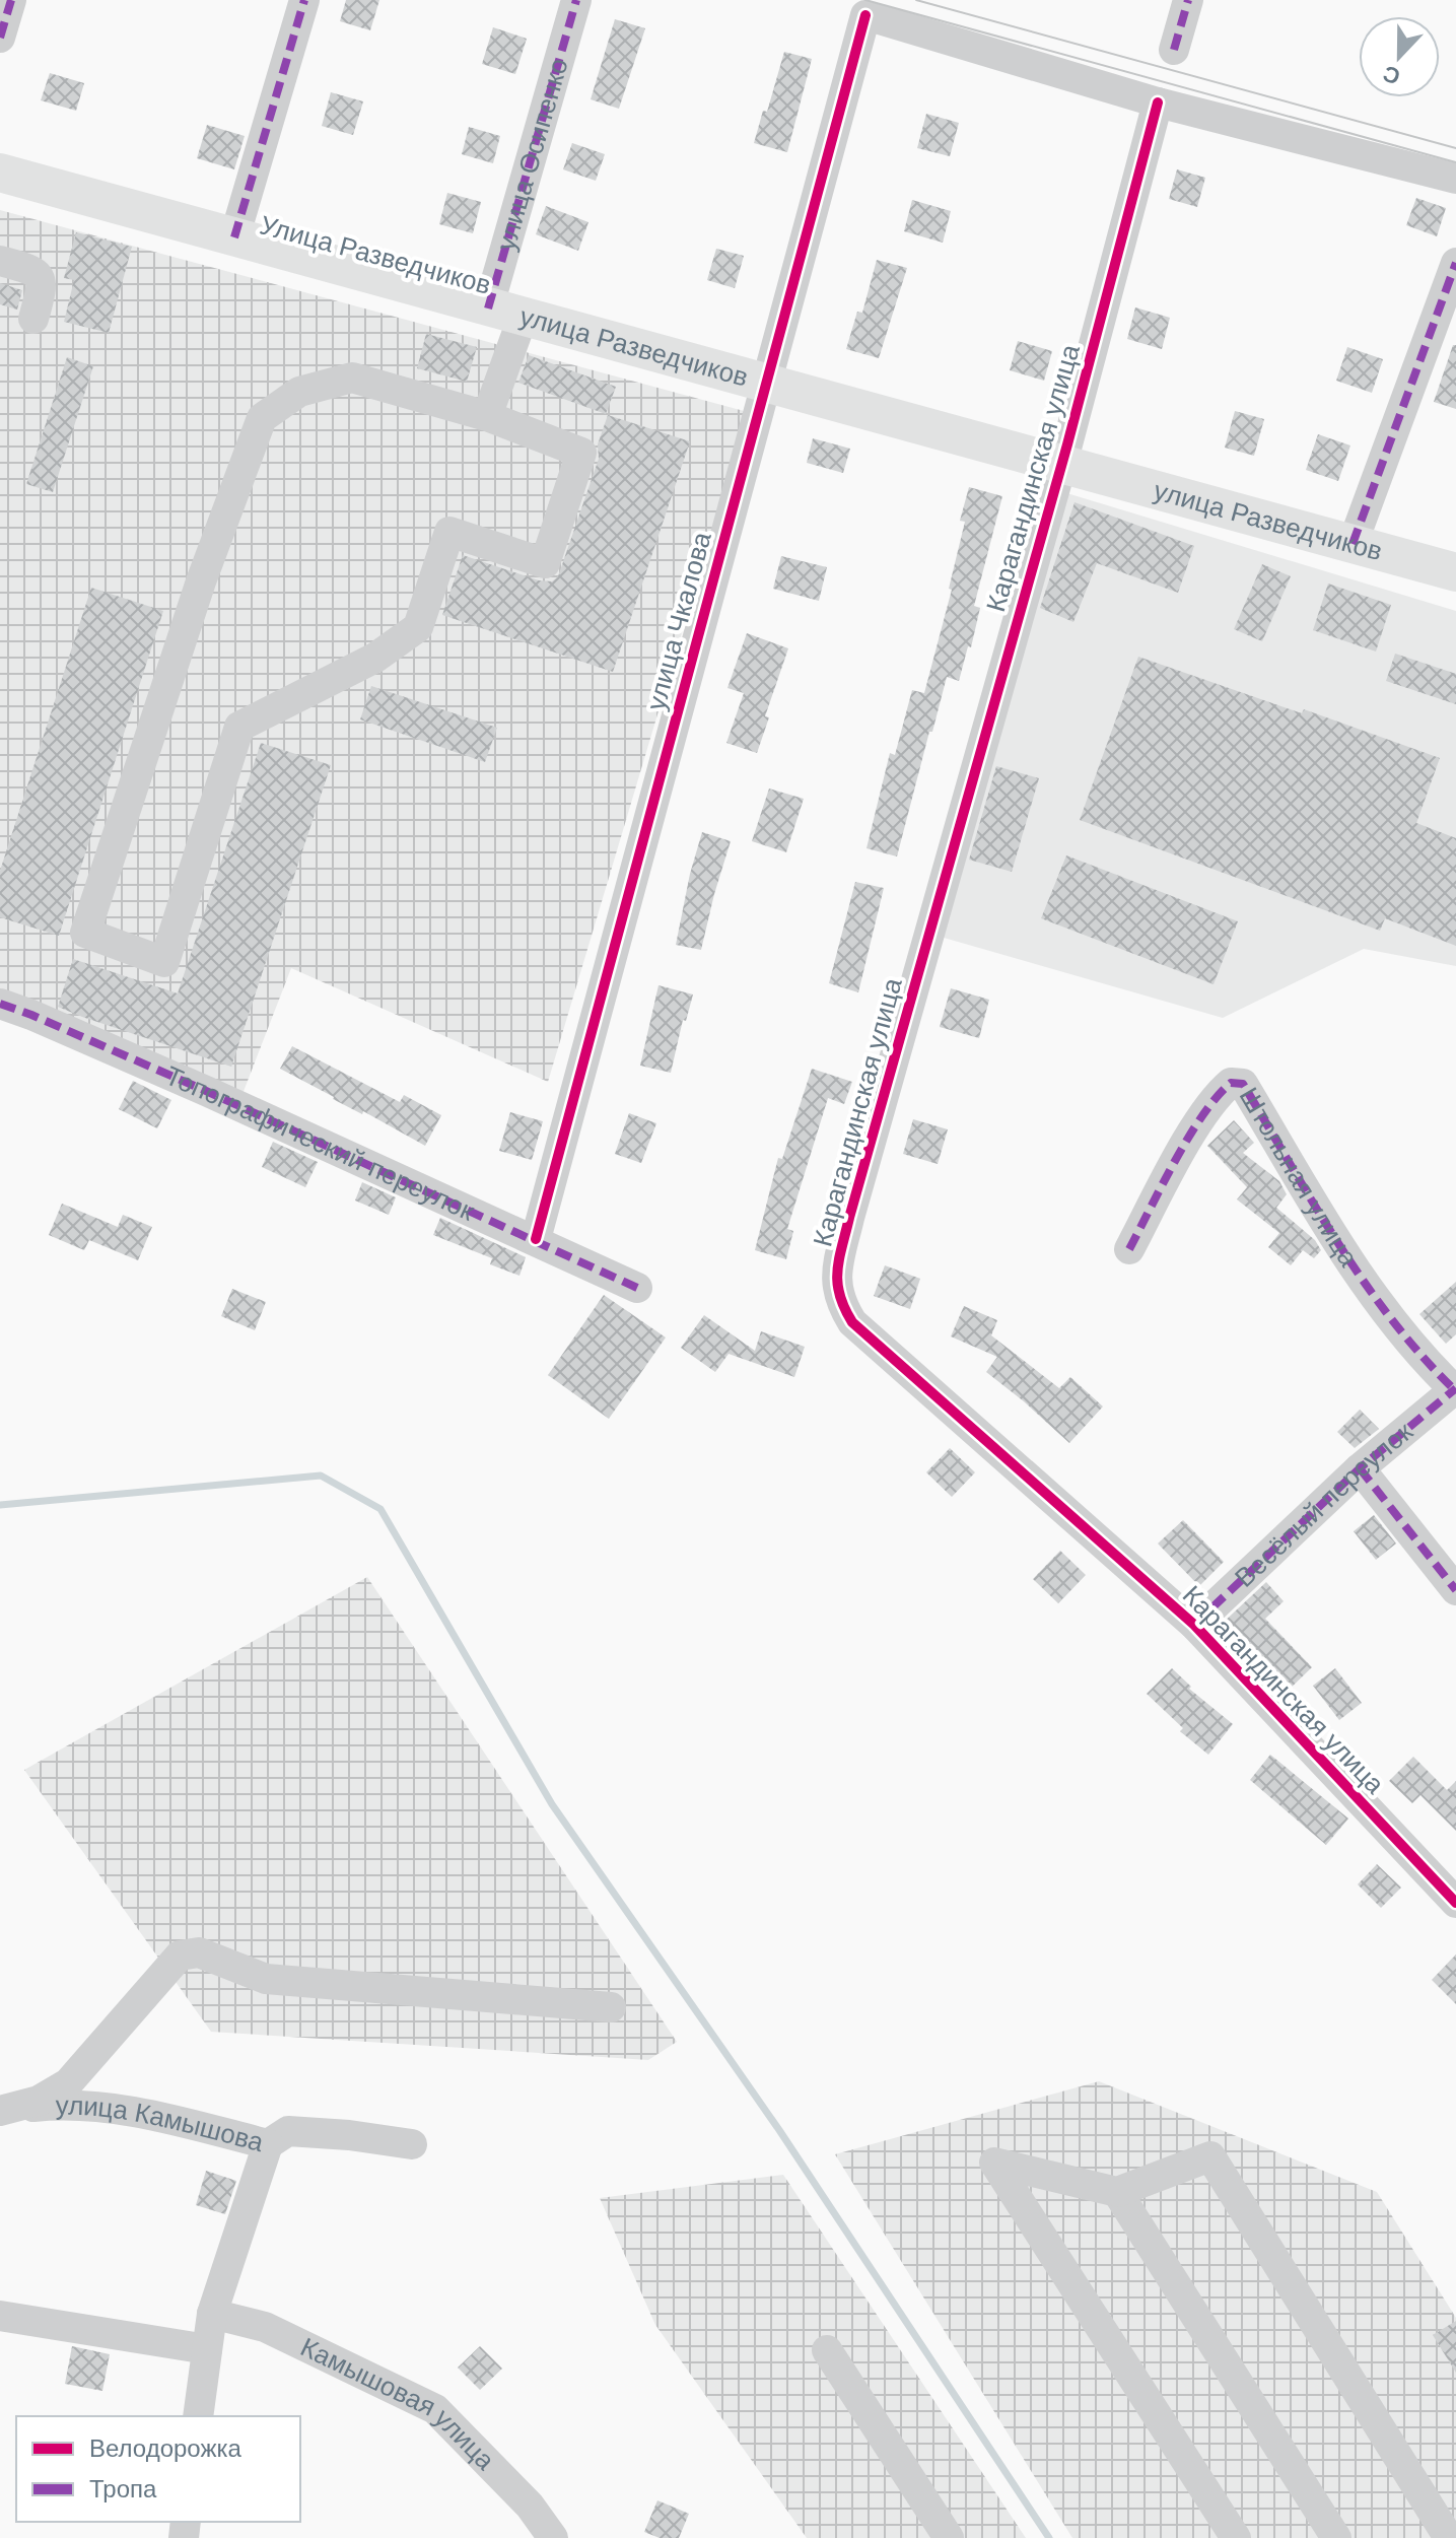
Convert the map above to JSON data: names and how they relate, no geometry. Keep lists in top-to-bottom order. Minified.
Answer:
{"streets":{"main road":["Улица Разведчиков","улица Разведчиков"],"street":["улица Осипенко","Карагандинская улица","улица Чкалова","Топографический переулок","Штольная улица","Весёлый переулок","улица Камышова","Камышовая улица"]},"crossings":[["улица Осипенко","улица Разведчиков"],["Улица Разведчиков","улица Разведчиков"],["улица Разведчиков","Карагандинская улица"],["улица Разведчиков","улица Чкалова"],["Карагандинская улица","улица Чкалова"],["Карагандинская улица","Весёлый переулок"],["улица Чкалова","Топографический переулок"],["Штольная улица","Весёлый переулок"]],"legend":["Велодорожка","Тропа"],"north":"bottom"}
